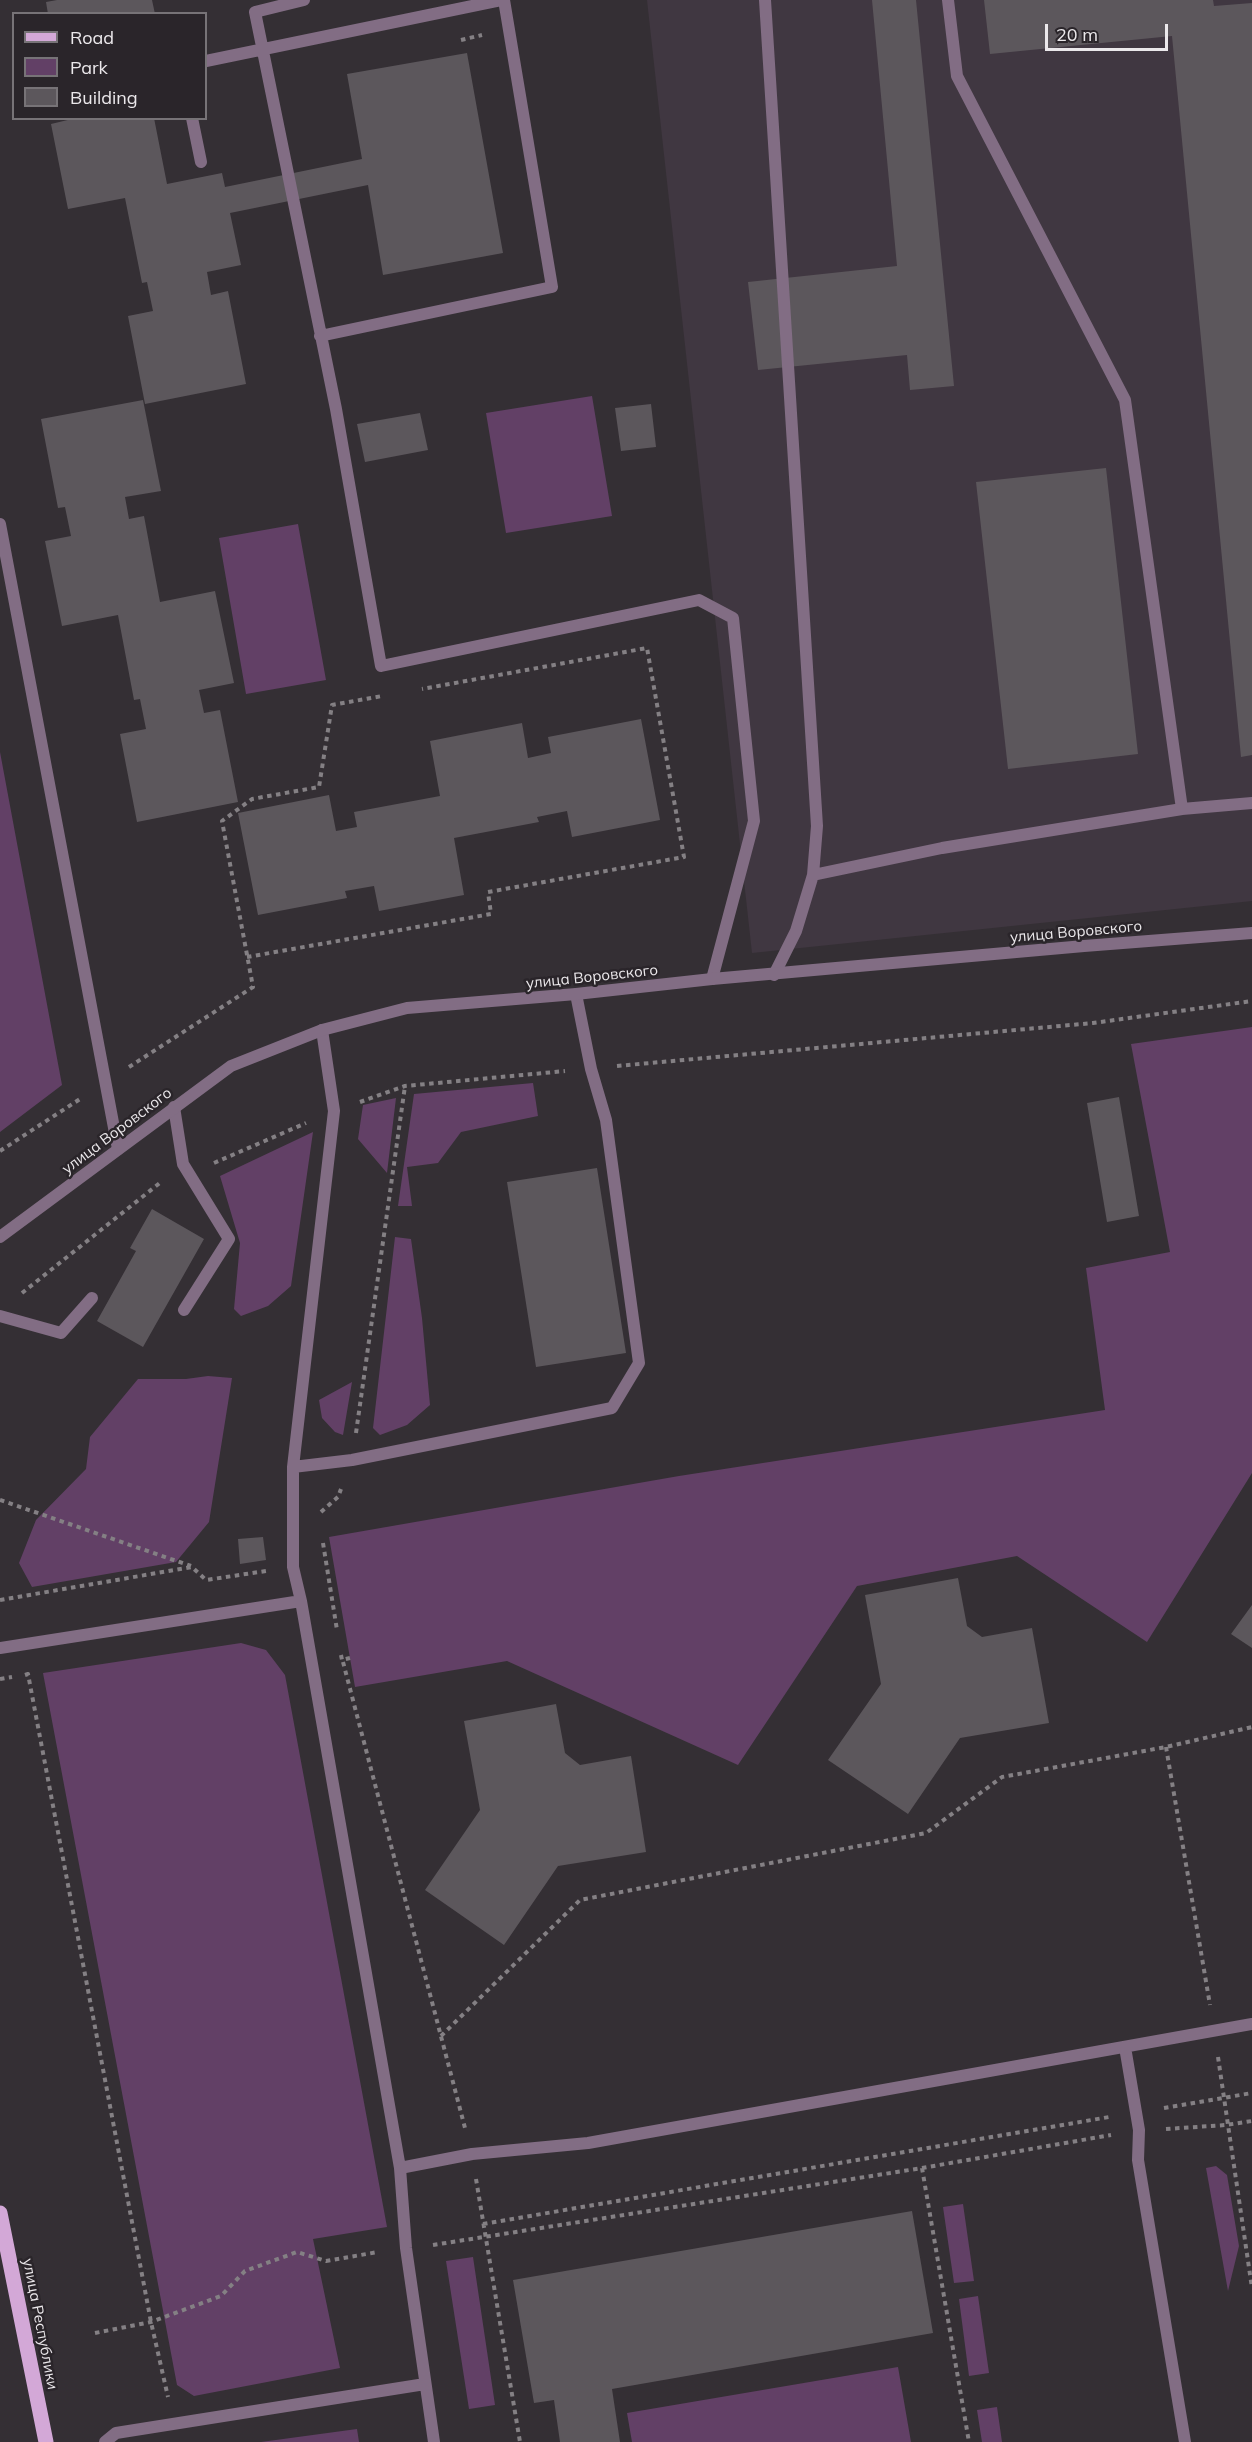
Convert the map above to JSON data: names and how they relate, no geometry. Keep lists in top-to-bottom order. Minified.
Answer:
{"streets":{"main road":["улица Республики"],"street":["улица Воровского"]},"legend":["Road","Park","Building"],"scale_bar":"20 m"}
